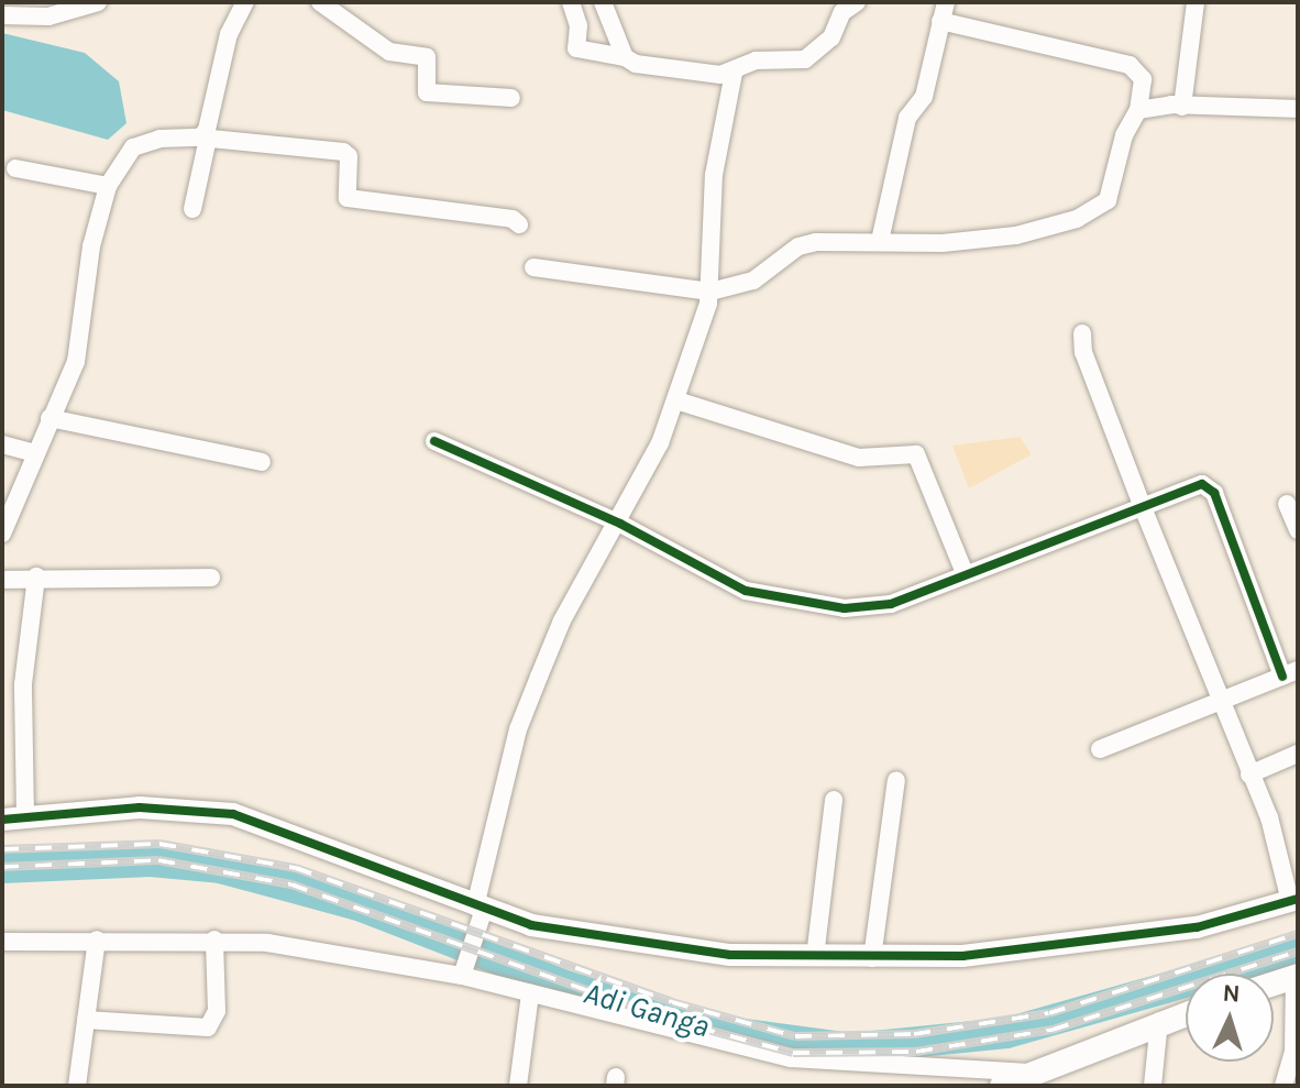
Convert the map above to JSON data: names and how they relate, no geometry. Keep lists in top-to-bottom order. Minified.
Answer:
{"water":["Adi Ganga"],"north":"top"}
